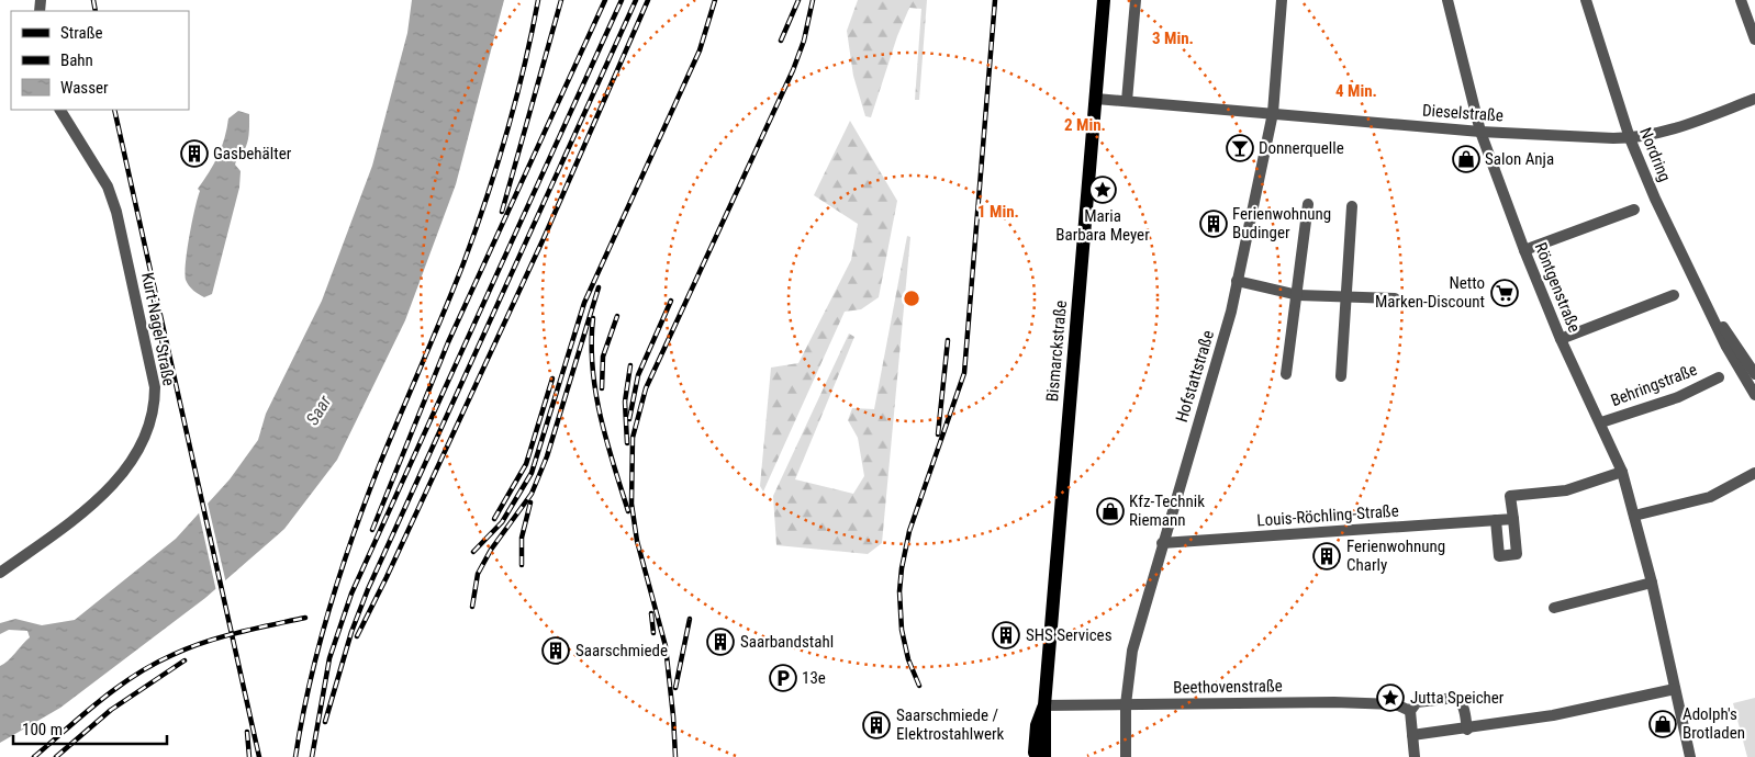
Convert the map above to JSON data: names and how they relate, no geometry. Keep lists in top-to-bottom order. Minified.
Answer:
{"streets":{"main road":["Bismarckstraße"],"street":["Dieselstraße","Nordring","Röntgenstraße","Kurt-Nagel-Straße","Hofstattstraße","Behringstraße","Louis-Röchling-Straße","Beethovenstraße"]},"crossings":[["Dieselstraße","Nordring"],["Dieselstraße","Röntgenstraße"],["Dieselstraße","Bismarckstraße"],["Dieselstraße","Hofstattstraße"],["Röntgenstraße","Behringstraße"],["Bismarckstraße","Beethovenstraße"],["Hofstattstraße","Louis-Röchling-Straße"],["Hofstattstraße","Beethovenstraße"]],"water":["Saar"],"places":{"bar":["Donnerquelle"],"building":["Gasbehälter","Ferienwohnung Budinger","Ferienwohnung Charly","SHS Services","Saarbandstahl","Saarschmiede","Saarschmiede / Elektrostahlwerk"],"shop":["Salon Anja","Kfz-Technik Riemann","Adolph's Brotladen"],"place":["Maria Barbara Meyer","Jutta Speicher"],"supermarket":["Netto Marken-Discount"],"parking":["13e"]},"legend":["Straße","Bahn","Wasser"],"scale_bar":"100 m","rings":["3 Min.","4 Min.","2 Min.","1 Min."]}
